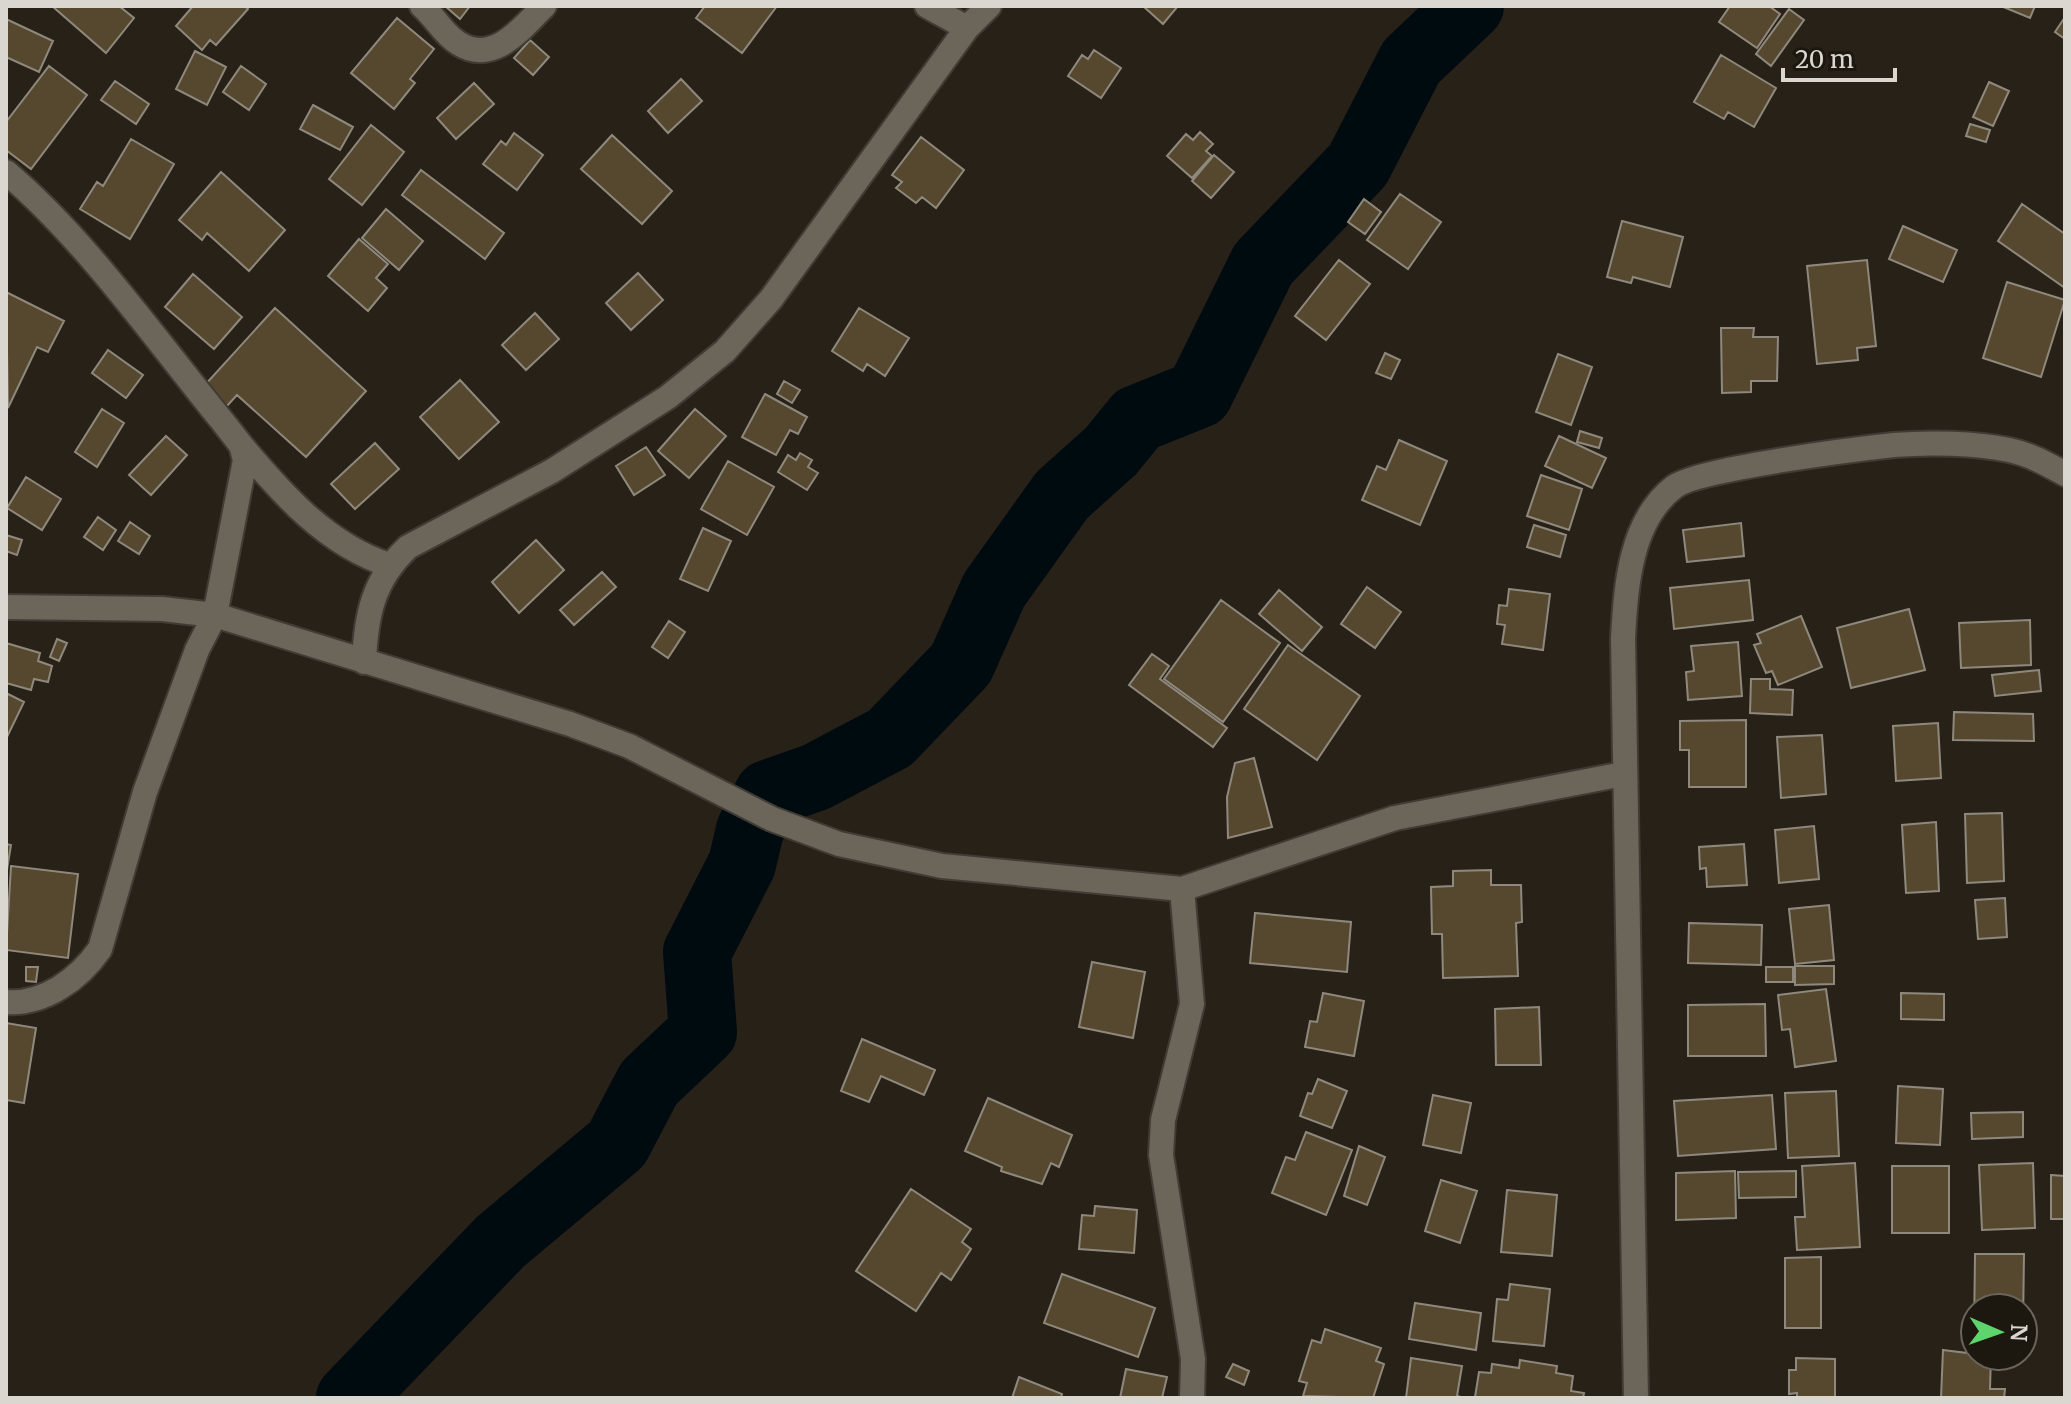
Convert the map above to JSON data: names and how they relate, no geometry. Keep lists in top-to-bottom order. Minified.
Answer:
{"scale_bar":"20 m","north":"right"}
